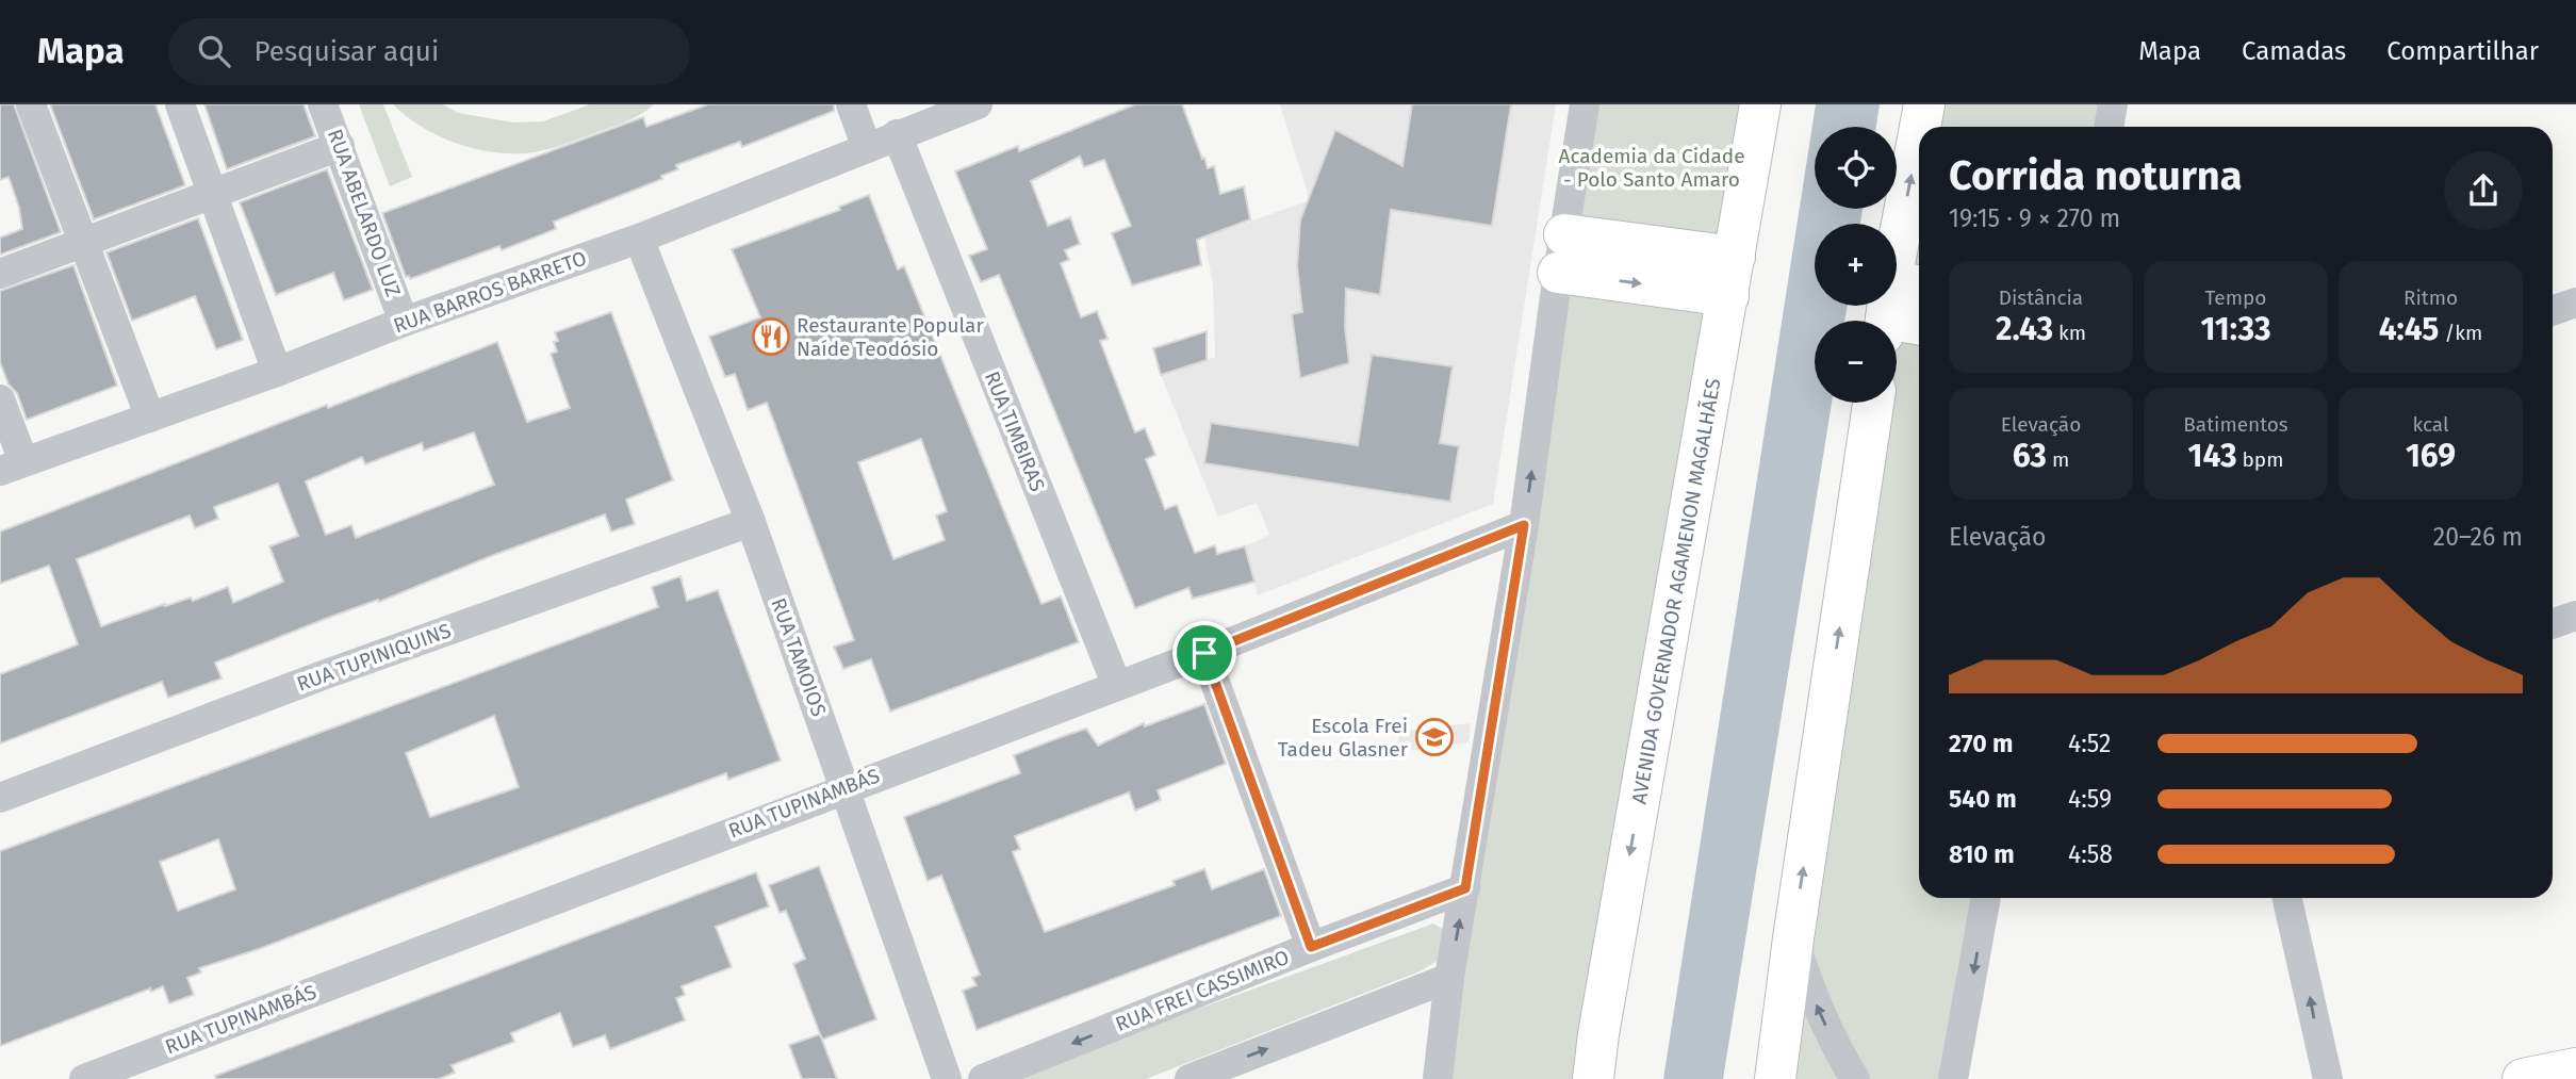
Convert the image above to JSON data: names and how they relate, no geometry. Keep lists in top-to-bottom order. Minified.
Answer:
{"streets":{"main road":["AVENIDA GOVERNADOR AGAMENON MAGALHÃES"],"street":["RUA ABELARDO LUZ","RUA BARROS BARRETO","RUA TIMBIRAS","RUA TUPINIQUINS","RUA TAMOIOS","RUA TUPINAMBÁS","RUA FREI CASSIMIRO"]},"crossings":[["RUA ABELARDO LUZ","RUA BARROS BARRETO"],["RUA BARROS BARRETO","RUA TIMBIRAS"],["RUA BARROS BARRETO","RUA TAMOIOS"],["RUA TIMBIRAS","RUA TUPINAMBÁS"],["RUA TUPINIQUINS","RUA TAMOIOS"],["RUA TAMOIOS","RUA TUPINAMBÁS"]],"parks":["Academia da Cidade - Polo Santo Amaro"],"places":{"restaurant":["Restaurante Popular Naíde Teodósio"],"school or university":["Escola Frei Tadeu Glasner"]},"page":{"header":"Mapa","search":"Pesquisar aqui","nav":["Mapa","Camadas","Compartilhar"],"map_buttons":["+","−"],"heading":["Corrida noturna","19:15 · 9 × 270 m"],"stats":[["Distância","2.43 km"],["Tempo","11:33"],["Ritmo","4:45 /km"],["Elevação","63 m"],["Batimentos","143 bpm"],["kcal","169"]],"chart":["Elevação","20–26 m"],"list":[{"name":"270 m","note":"4:52"},{"name":"540 m","note":"4:59"},{"name":"810 m","note":"4:58"}]}}
